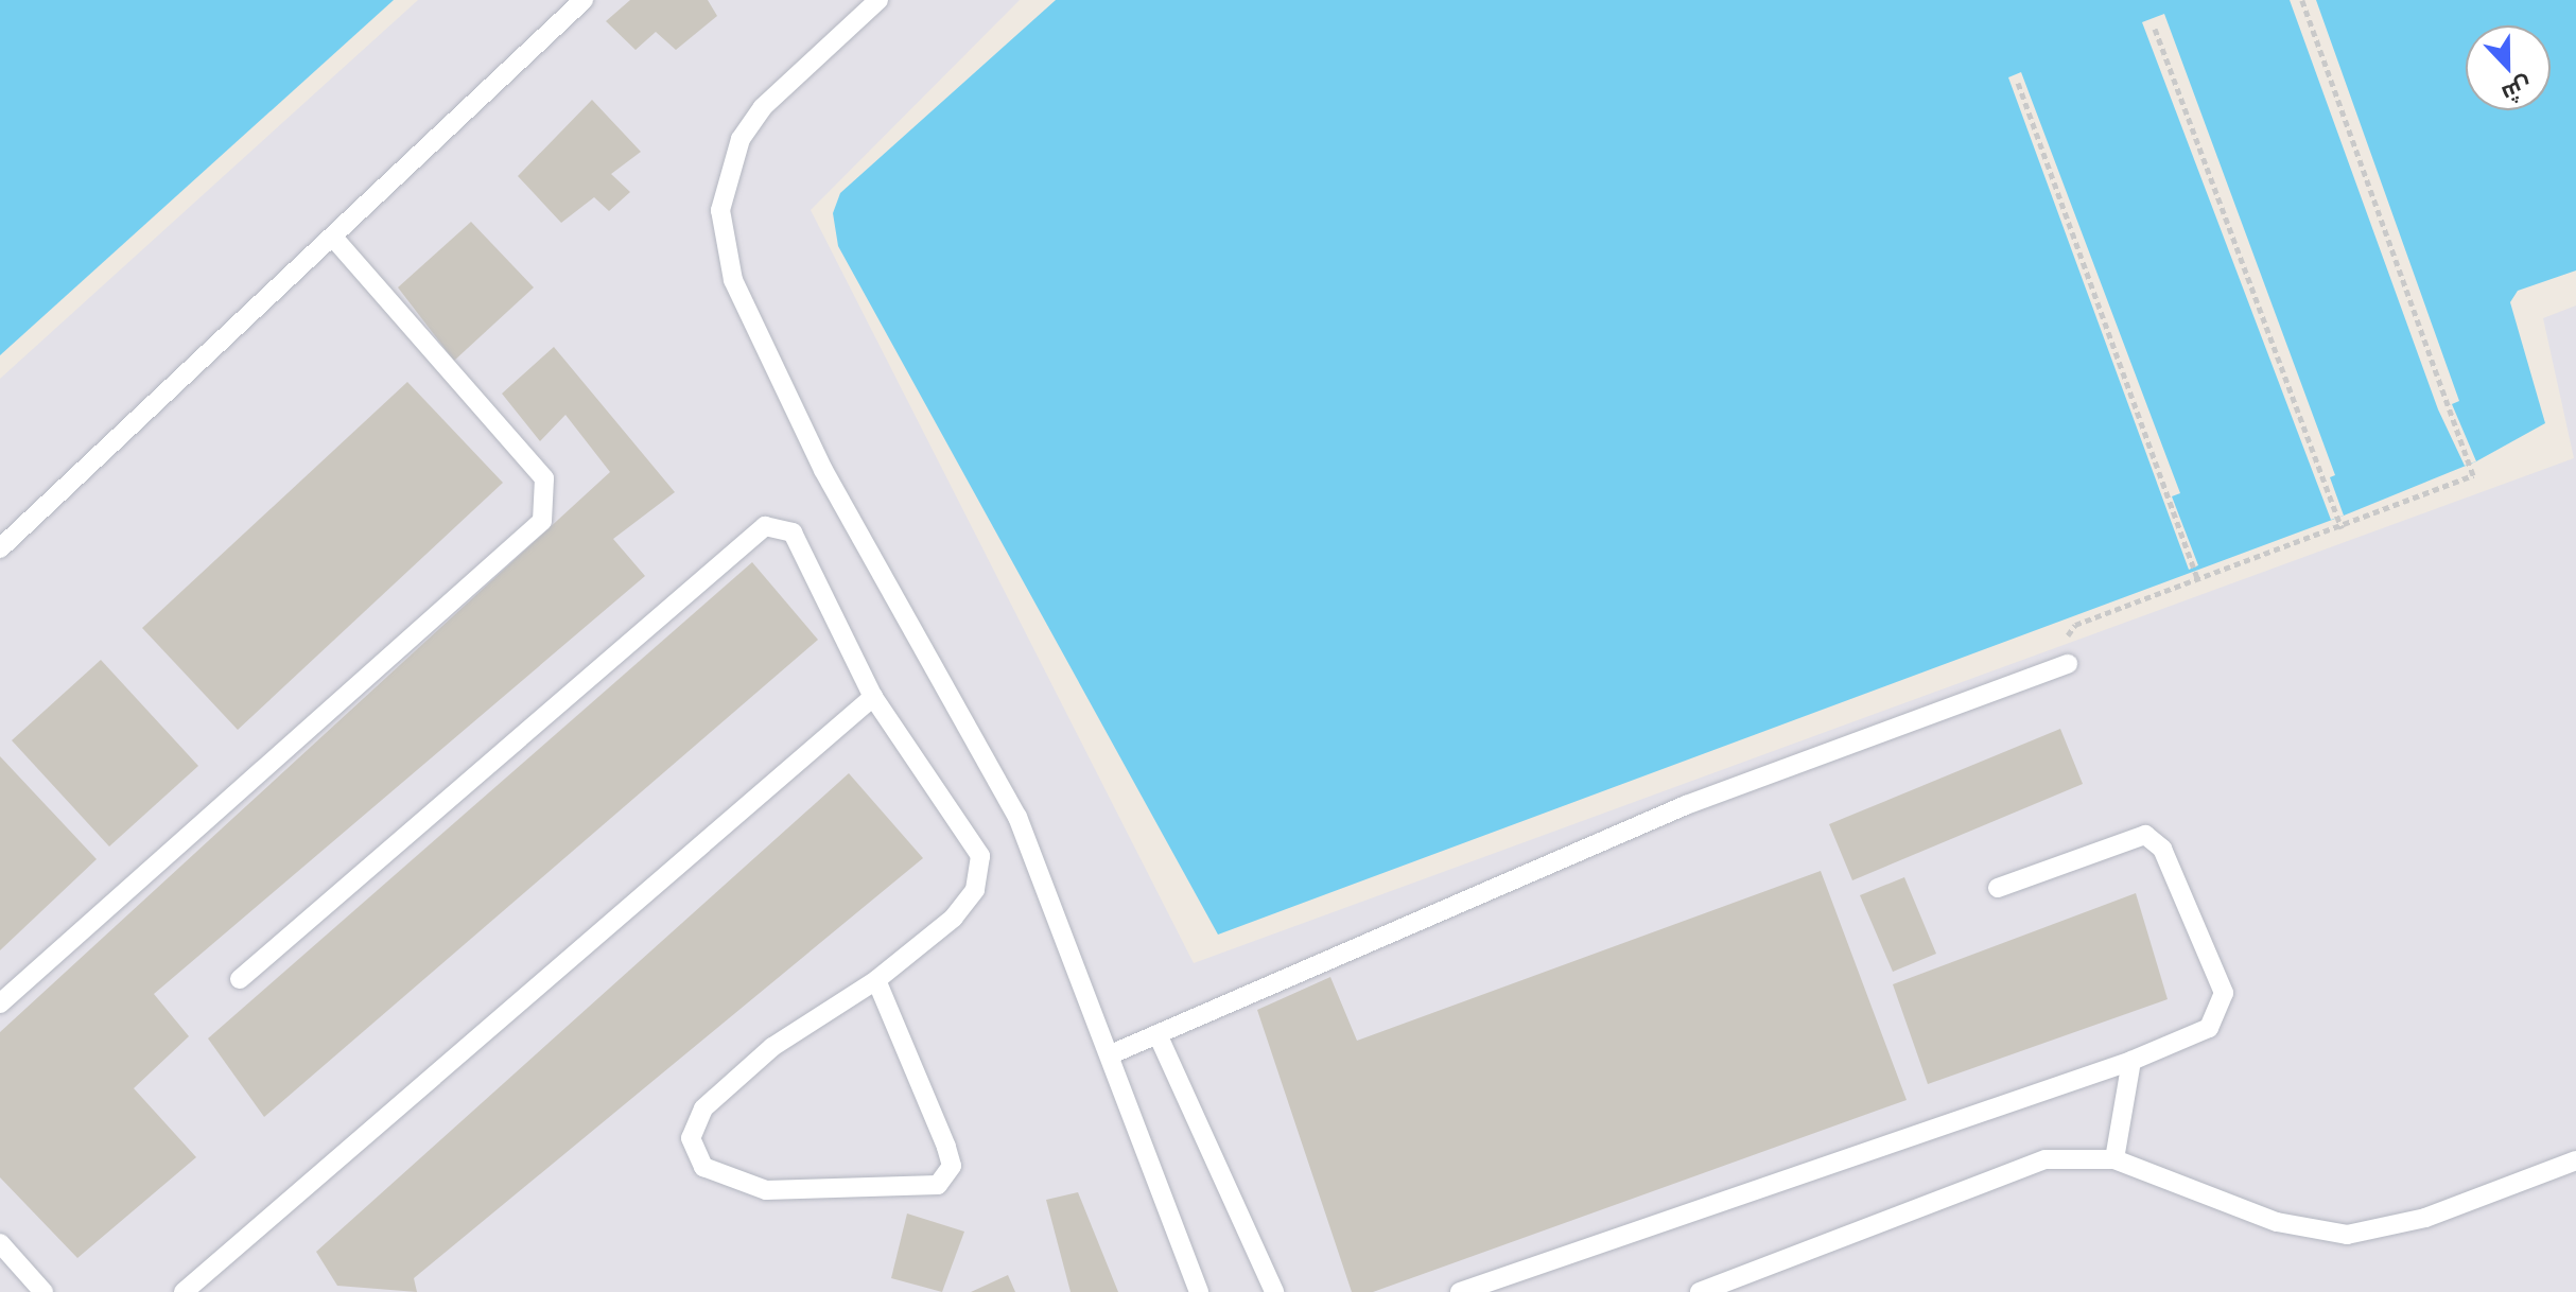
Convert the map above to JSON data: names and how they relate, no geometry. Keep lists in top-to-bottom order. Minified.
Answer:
{"north":"bottom"}
